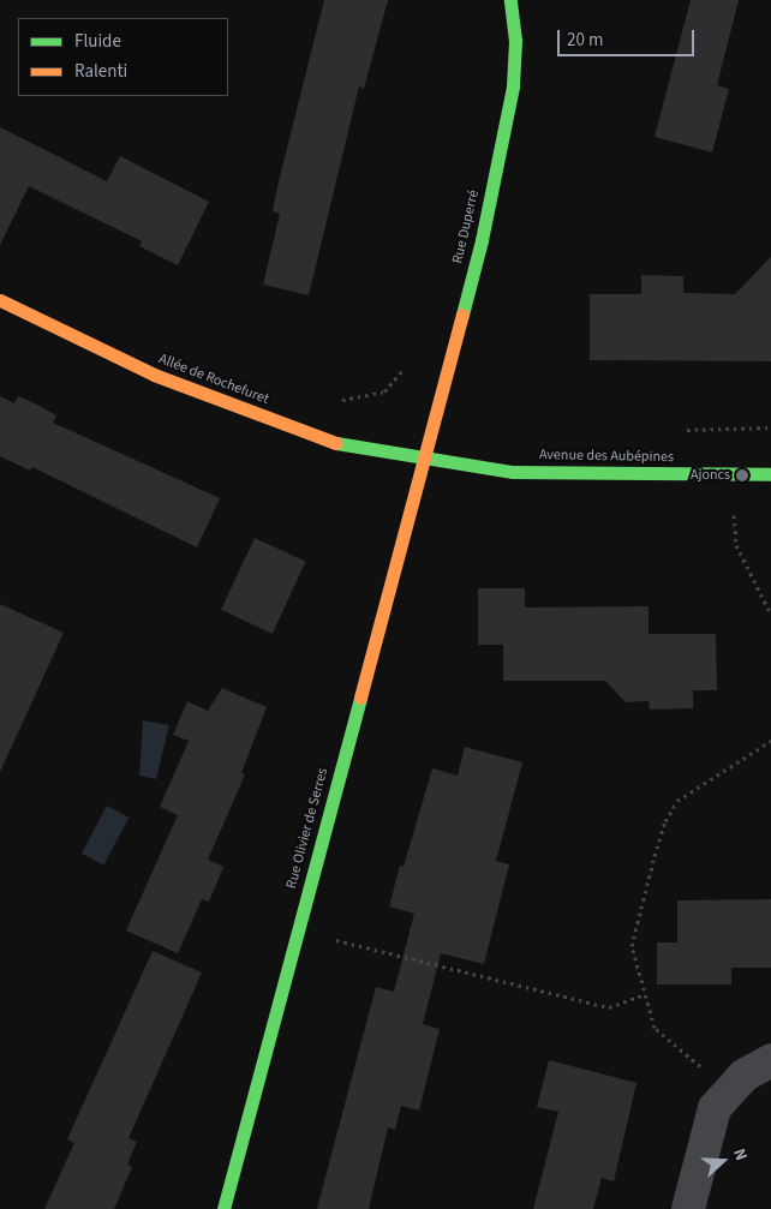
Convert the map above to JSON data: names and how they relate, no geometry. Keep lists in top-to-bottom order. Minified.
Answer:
{"streets":{"street":["Rue Duperré","Allée de Rochefuret","Avenue des Aubépines","Rue Olivier de Serres"]},"crossings":[["Rue Duperré","Allée de Rochefuret"],["Rue Duperré","Avenue des Aubépines"],["Rue Duperré","Rue Olivier de Serres"],["Allée de Rochefuret","Avenue des Aubépines"],["Allée de Rochefuret","Rue Olivier de Serres"],["Avenue des Aubépines","Rue Olivier de Serres"]],"places":["Ajoncs"],"legend":["Fluide","Ralenti"],"scale_bar":"20 m","north":"right"}
